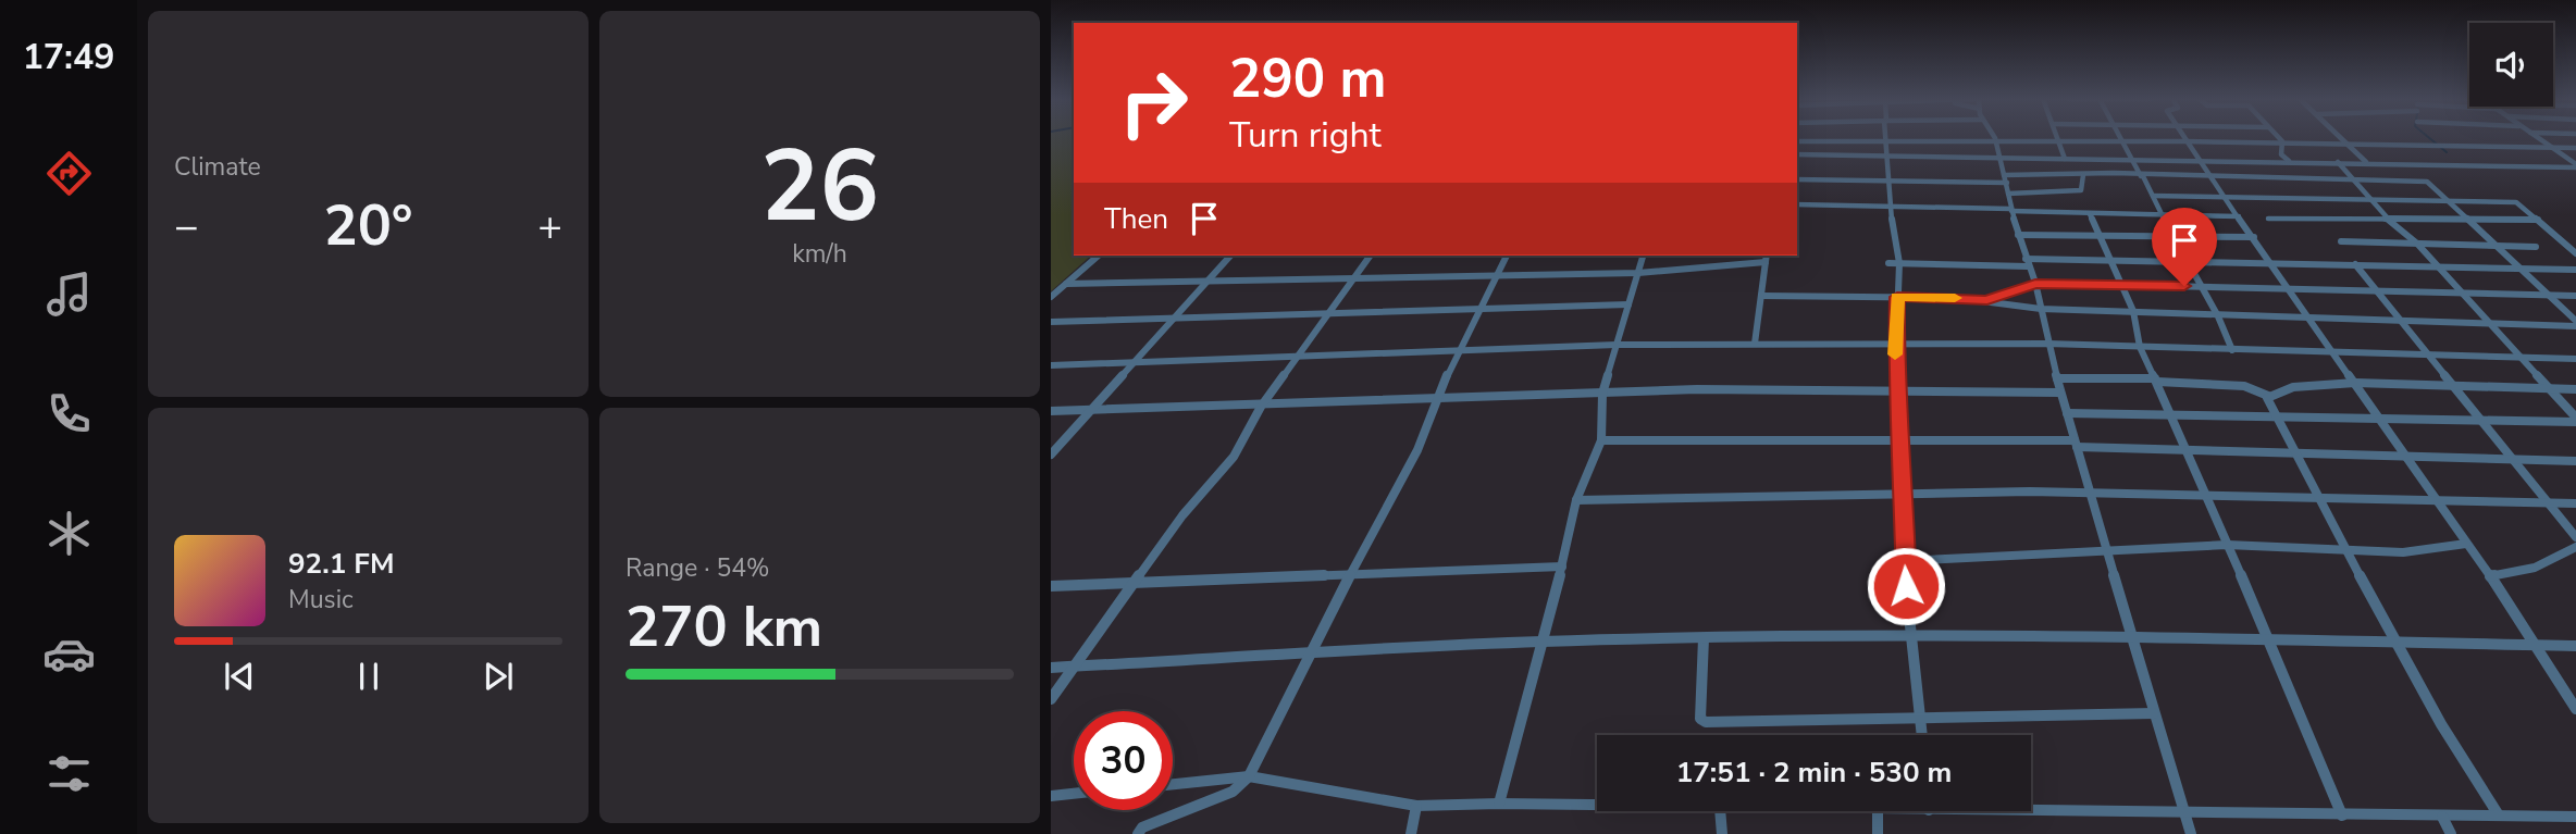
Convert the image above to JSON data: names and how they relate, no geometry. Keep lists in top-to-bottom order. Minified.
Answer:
{"page":{"tabs":"17:49","tile":["Climate",["26","km/h"],["Range · 54%","270 km"]],"turn":["290 m","Turn right"],"then":"Then","heat":["−","20°","+"],"song":["92.1 FM","Music"],"limit":"30","trip":"17:51 · 2 min · 530 m"}}
